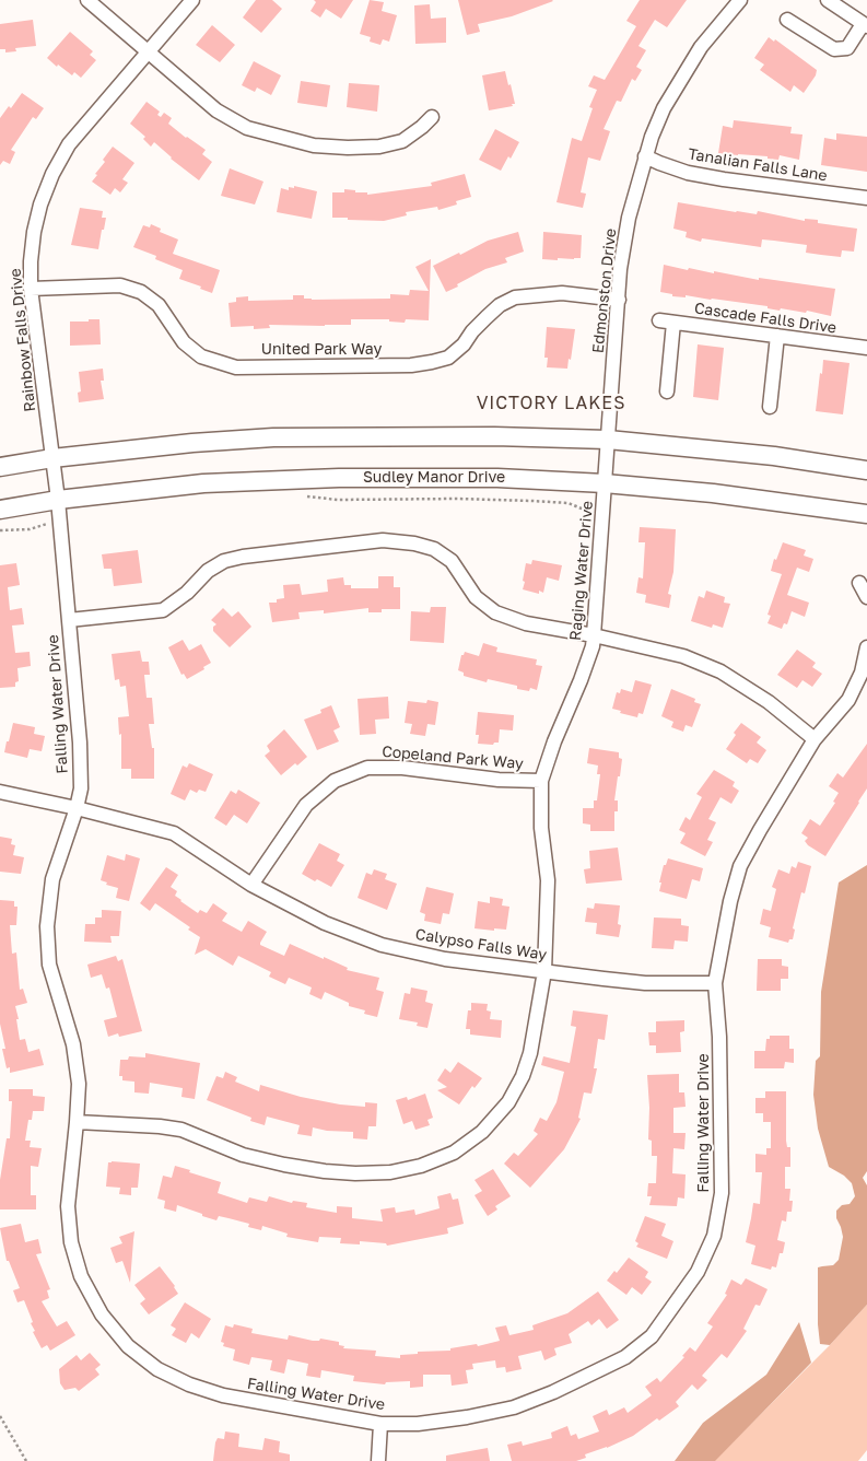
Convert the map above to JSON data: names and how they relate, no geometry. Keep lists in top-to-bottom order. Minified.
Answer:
{"streets":{"main road":["Sudley Manor Drive"],"street":["Tanalian Falls Lane","Edmonston Drive","Cascade Falls Drive","Rainbow Falls Drive","United Park Way","Raging Water Drive","Falling Water Drive","Copeland Park Way","Calypso Falls Way"]},"crossings":[["Tanalian Falls Lane","Edmonston Drive"],["Edmonston Drive","United Park Way"],["Edmonston Drive","Sudley Manor Drive"],["Edmonston Drive","Raging Water Drive"],["Rainbow Falls Drive","United Park Way"],["Rainbow Falls Drive","Sudley Manor Drive"],["Rainbow Falls Drive","Falling Water Drive"],["Sudley Manor Drive","Raging Water Drive"],["Sudley Manor Drive","Falling Water Drive"],["Raging Water Drive","Falling Water Drive"],["Raging Water Drive","Copeland Park Way"],["Raging Water Drive","Calypso Falls Way"],["Falling Water Drive","Calypso Falls Way"],["Copeland Park Way","Calypso Falls Way"]],"districts":["VICTORY LAKES"]}
